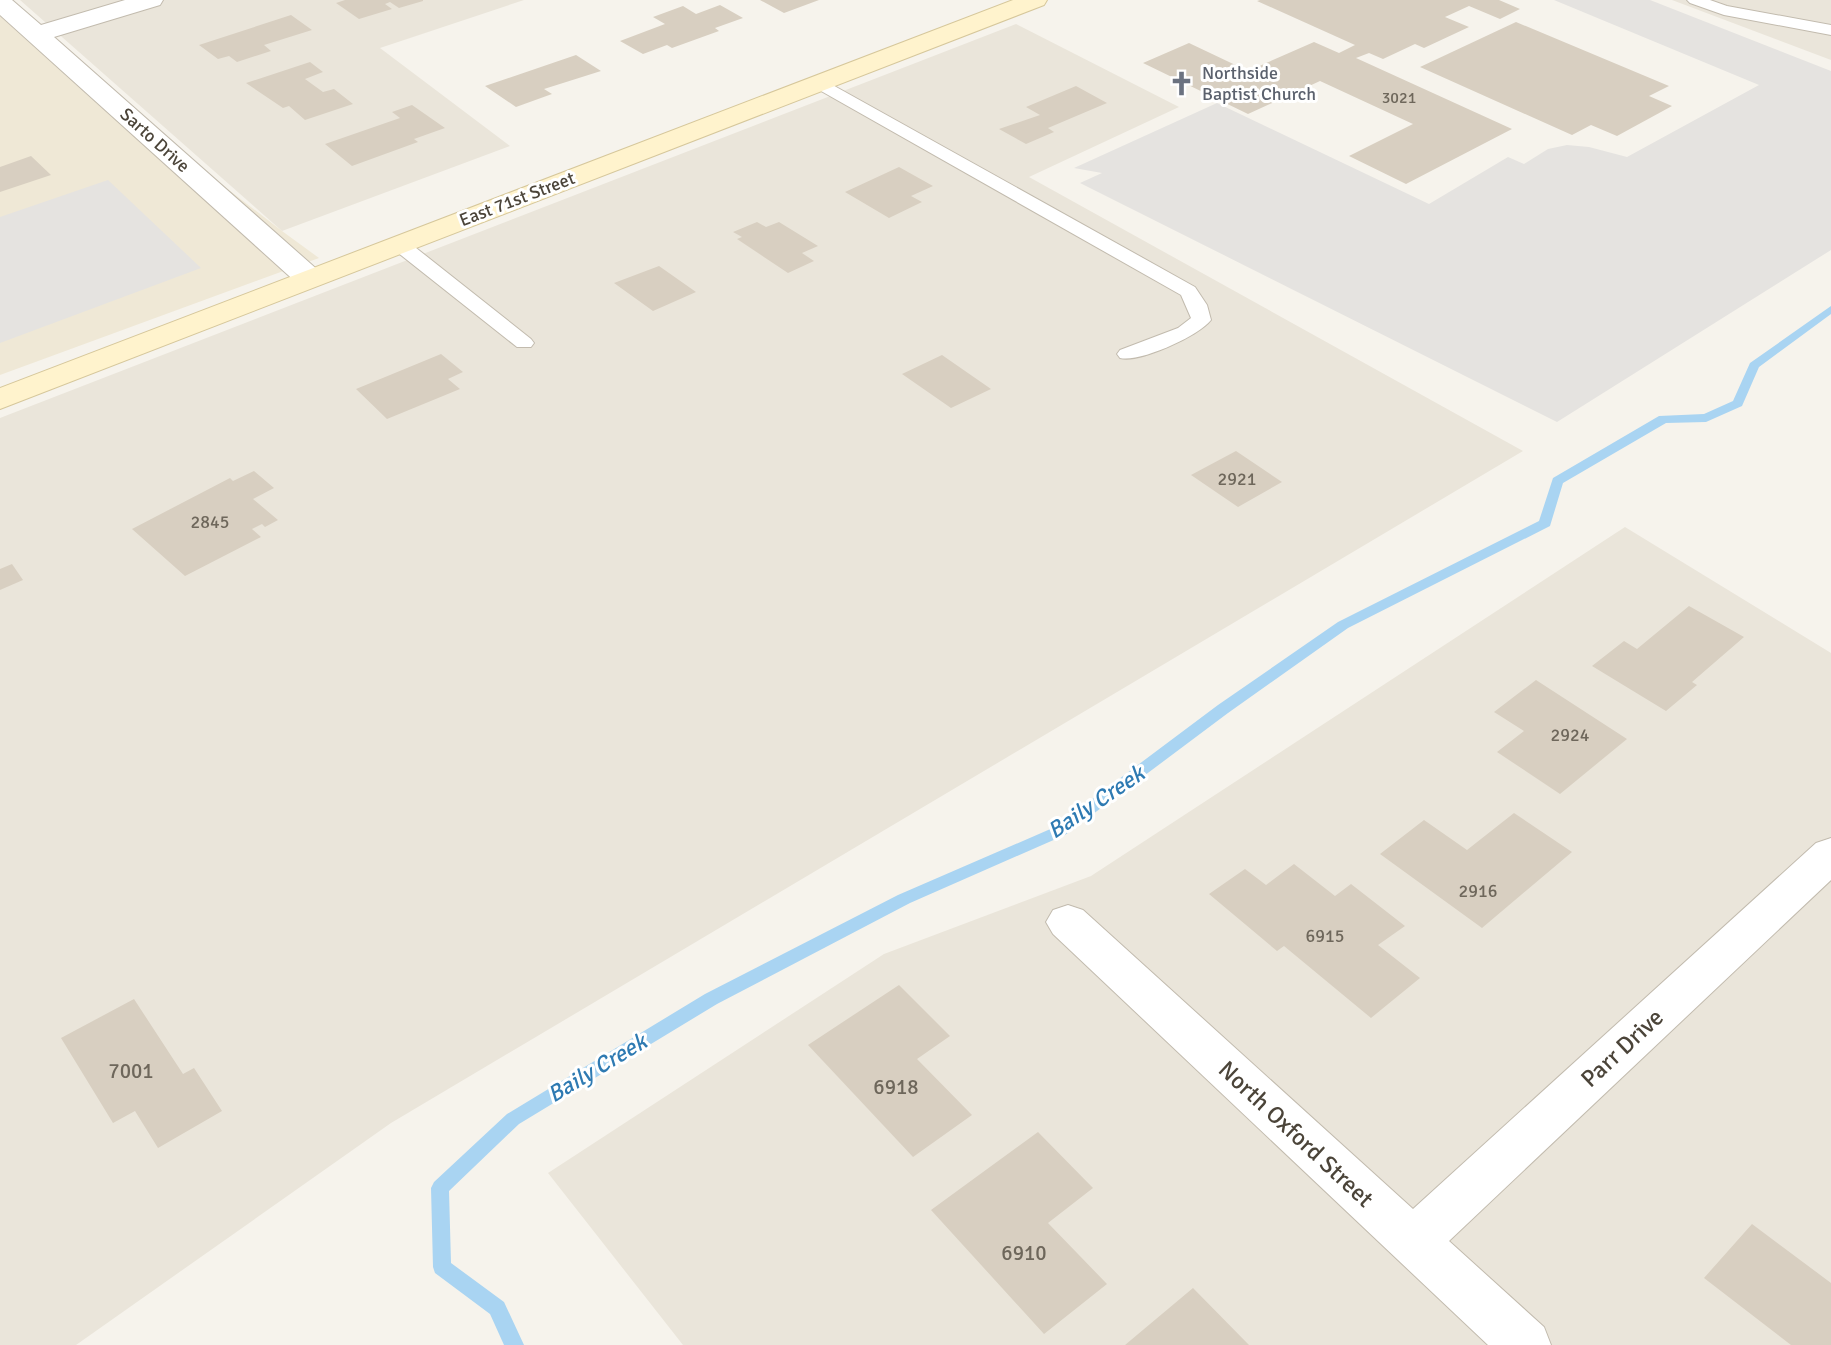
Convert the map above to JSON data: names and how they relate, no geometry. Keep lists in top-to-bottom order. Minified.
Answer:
{"streets":{"main road":["East 71st Street"],"street":["Sarto Drive","Parr Drive","North Oxford Street"]},"crossings":[["Sarto Drive","East 71st Street"],["Parr Drive","North Oxford Street"]],"water":["Baily Creek"],"places":{"church":["Northside Baptist Church"]},"house_numbers":["3021","2921","2845","2924","2916","6915","7001","6918","6910"]}
